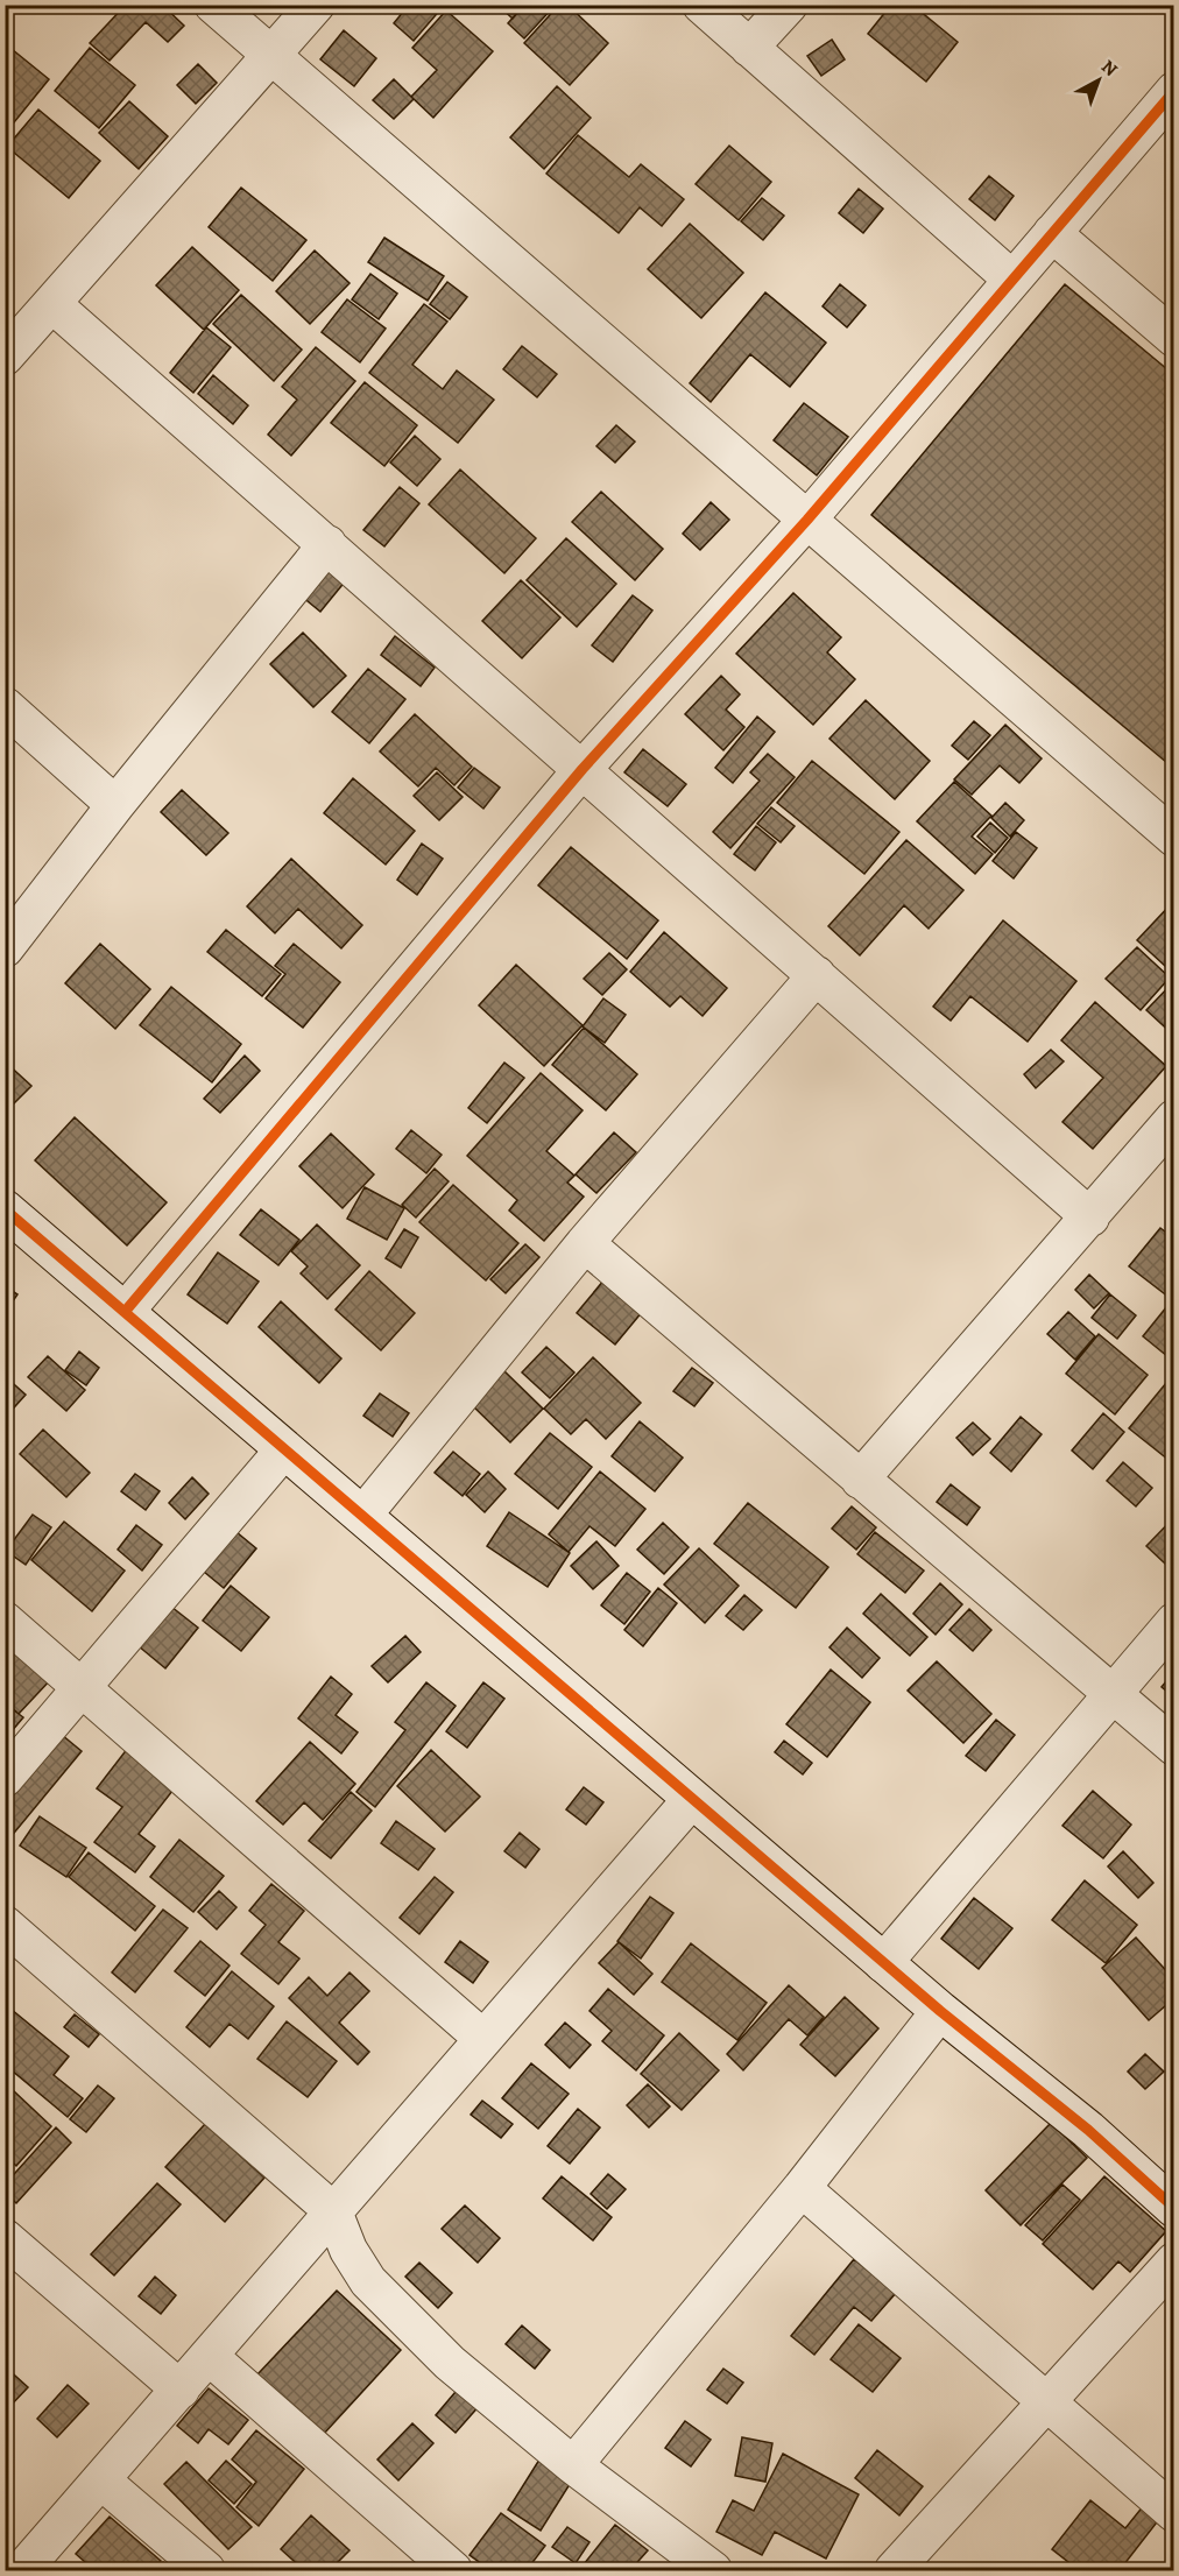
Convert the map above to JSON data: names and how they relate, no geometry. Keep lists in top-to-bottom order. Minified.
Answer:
{"north":"top right"}
